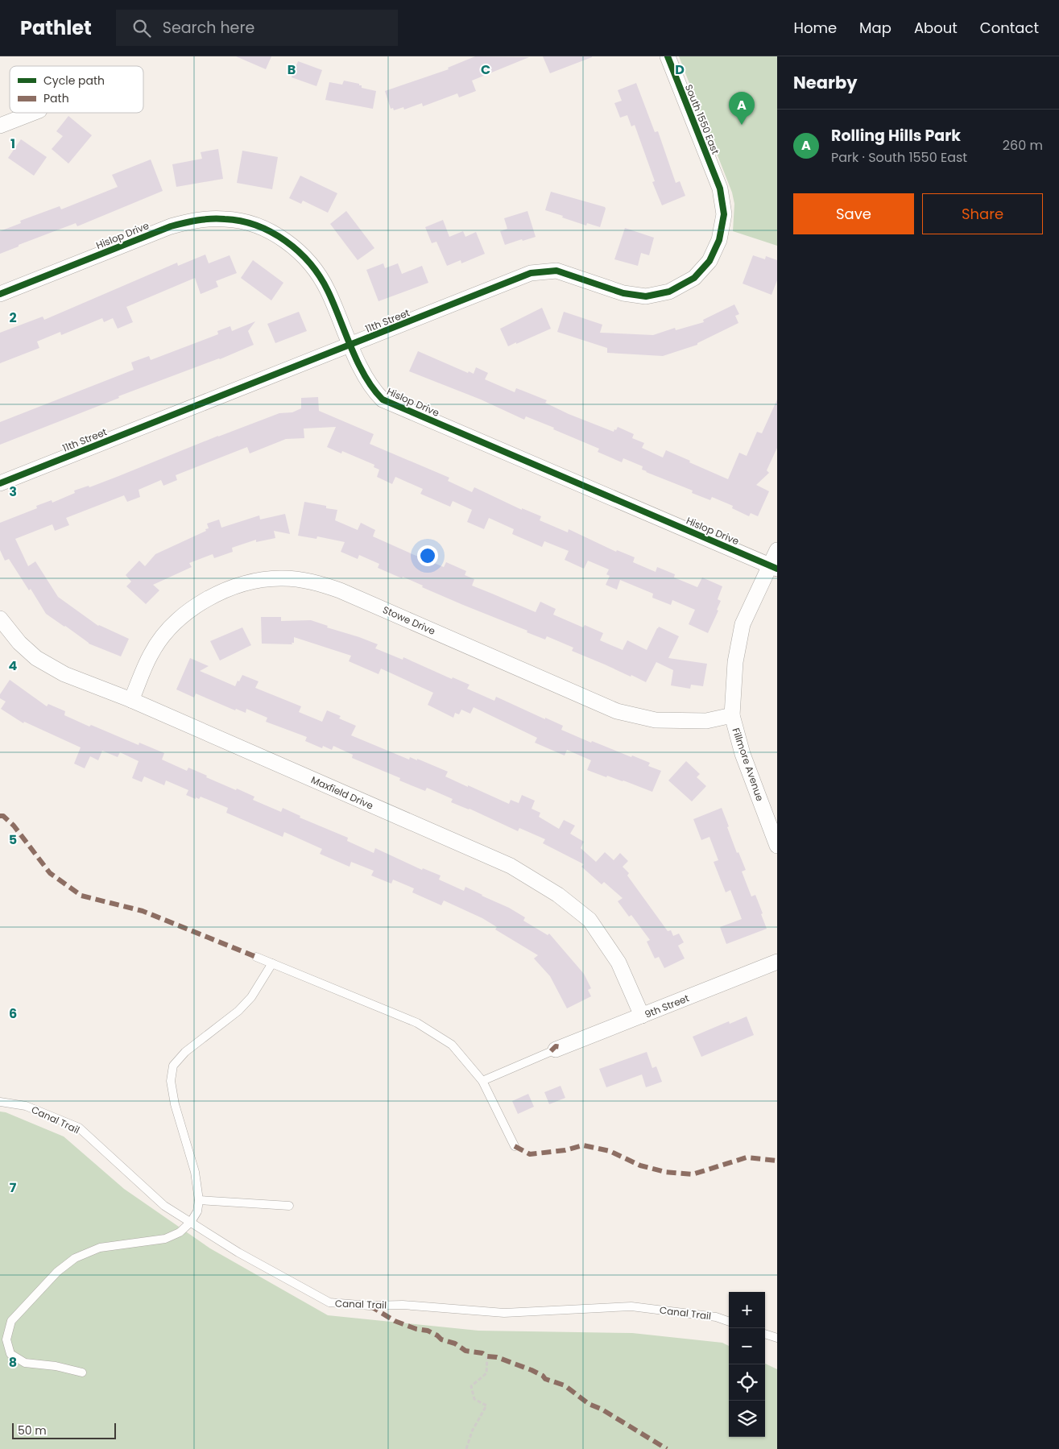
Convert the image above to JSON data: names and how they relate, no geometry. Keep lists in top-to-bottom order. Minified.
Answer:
{"streets":{"street":["South 1550 East","Hislop Drive","11th Street","Stowe Drive","Fillmore Avenue","Maxfield Drive","9th Street"],"lane":["Canal Trail"]},"crossings":[["South 1550 East","11th Street"],["Hislop Drive","11th Street"],["Hislop Drive","Fillmore Avenue"],["Stowe Drive","Fillmore Avenue"],["Stowe Drive","Maxfield Drive"],["Maxfield Drive","9th Street"]],"legend":["Cycle path","Path"],"scale_bar":"50 m","page":{"header":"Pathlet","search":"Search here","nav":["Home","Map","About","Contact"],"heading":"Nearby","pins":"A","list":[{"mark":"A","name":"Rolling Hills Park","note":"Park · South 1550 East","value":"260 m"}],"buttons":["Save","Share"],"map_buttons":["+","−"],"scale":"50 m"},"grid":{"columns":["B","C","D"],"rows":["1","2","3","4","5","6","7","8"]}}
